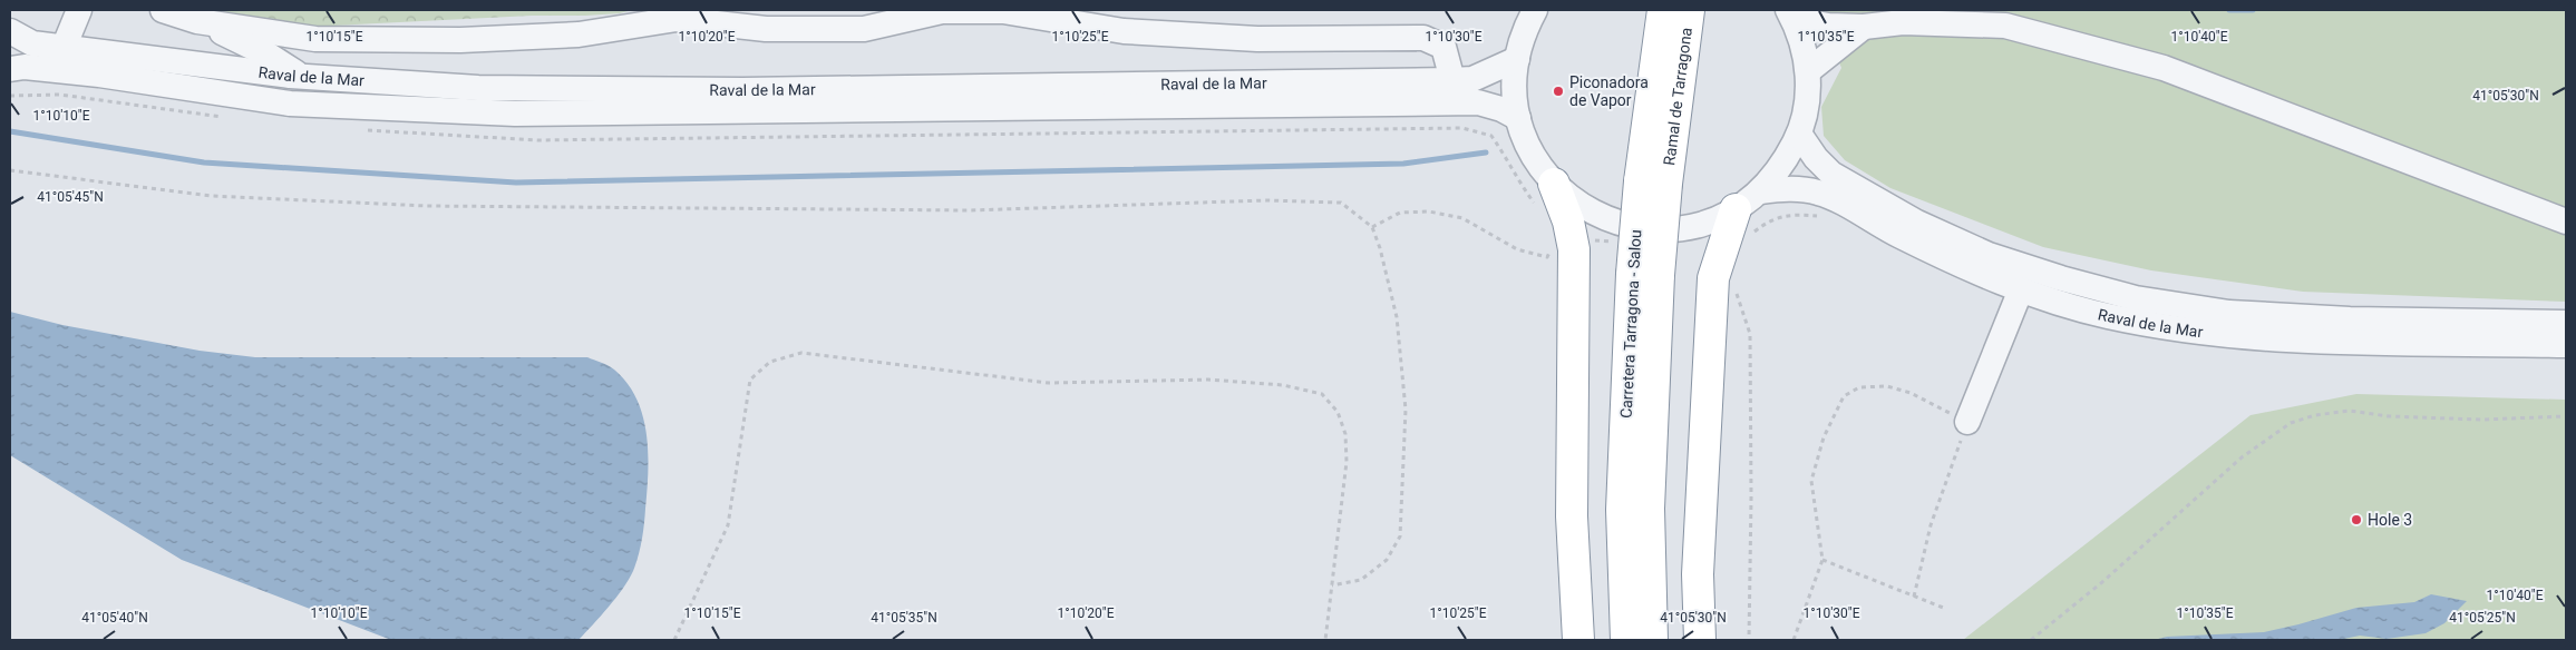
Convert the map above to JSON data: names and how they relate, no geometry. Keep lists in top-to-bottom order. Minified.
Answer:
{"streets":{"highway":["Ramal de Tarragona","Carretera Tarragona - Salou"],"street":["Raval de la Mar"]},"crossings":[["Ramal de Tarragona","Carretera Tarragona - Salou"]],"places":["Piconadora de Vapor","Hole 3"],"coordinates":["1°10'15\"E","1°10'20\"E","1°10'30\"E","1°10'25\"E","1°10'35\"E","1°10'40\"E","41°05'30\"N","1°10'10\"E","41°05'45\"N","41°05'40\"N","41°05'35\"N","41°05'25\"N"]}
